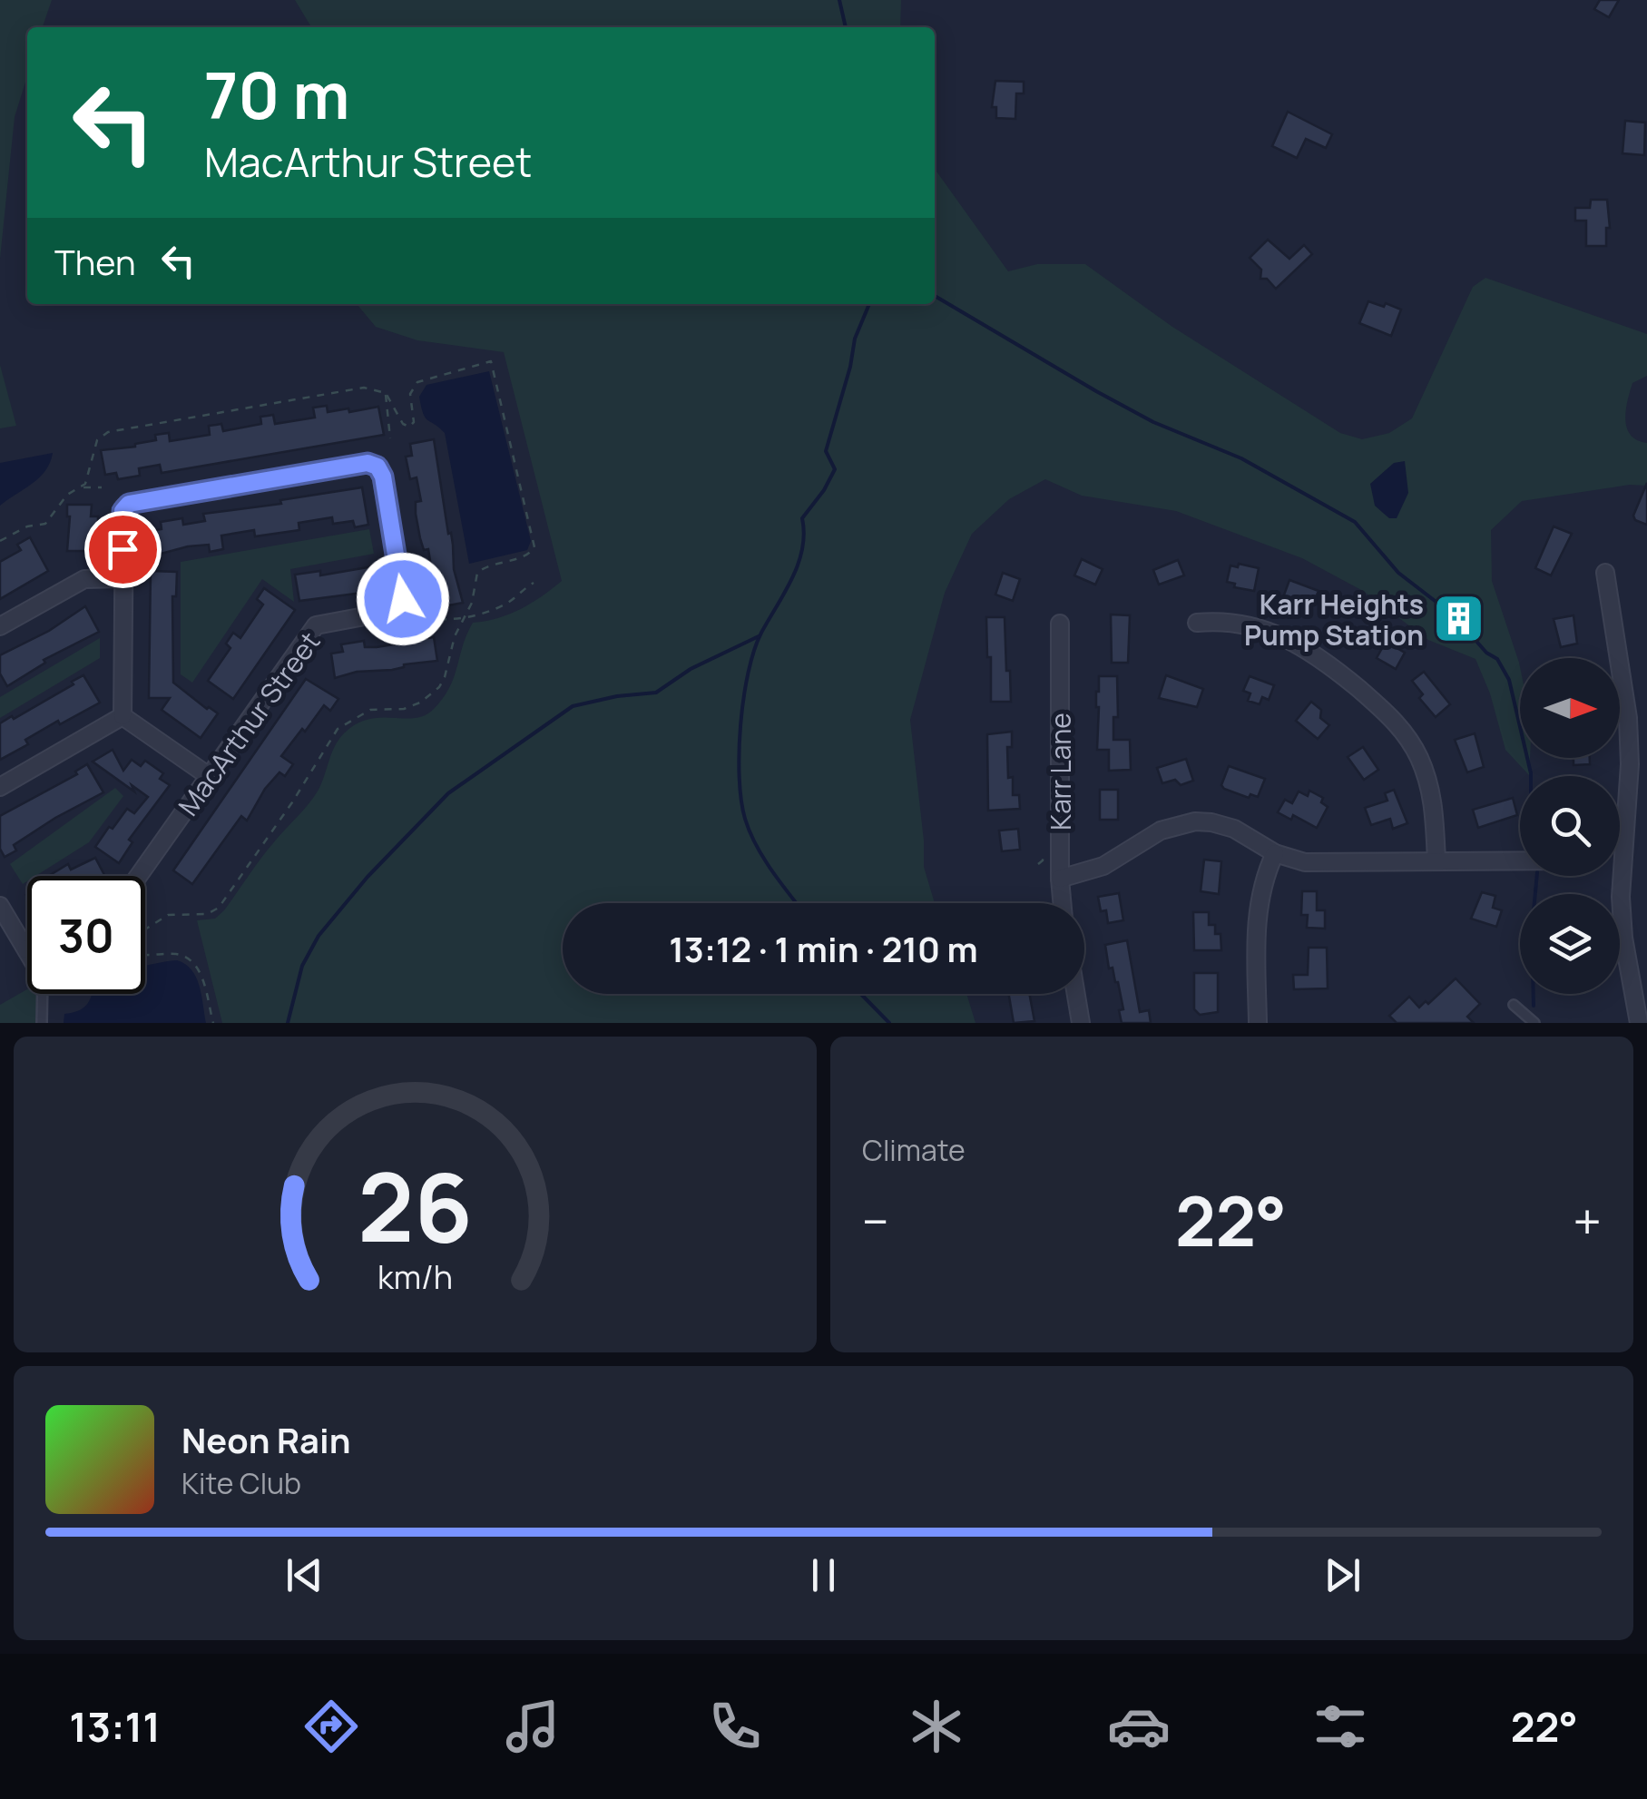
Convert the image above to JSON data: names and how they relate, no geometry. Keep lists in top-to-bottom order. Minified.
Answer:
{"streets":{"street":["MacArthur Street","Karr Lane"]},"places":{"building":["Karr Heights Pump Station"]},"north":"right","page":{"turn":["70 m","MacArthur Street"],"then":"Then","limit":"30","trip":"13:12 · 1 min · 210 m","tile":"Climate","heat":["−","22°","+"],"song":["Neon Rain","Kite Club"],"tabs":["13:11","22°"],"gauge":["26","km/h"]}}
